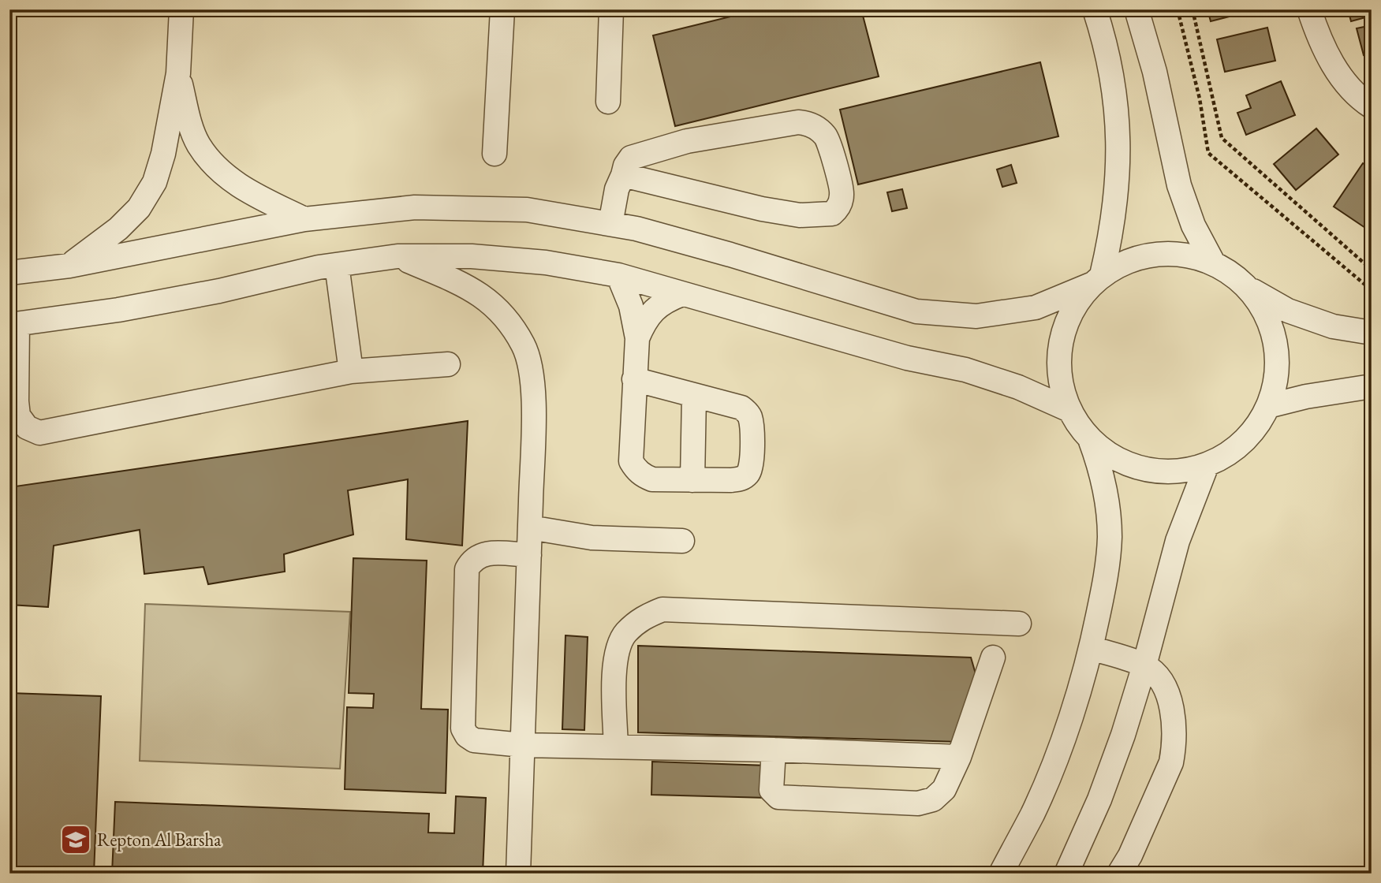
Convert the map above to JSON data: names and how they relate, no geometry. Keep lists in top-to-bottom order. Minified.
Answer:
{"places":{"school or university":["Repton Al Barsha"]}}
